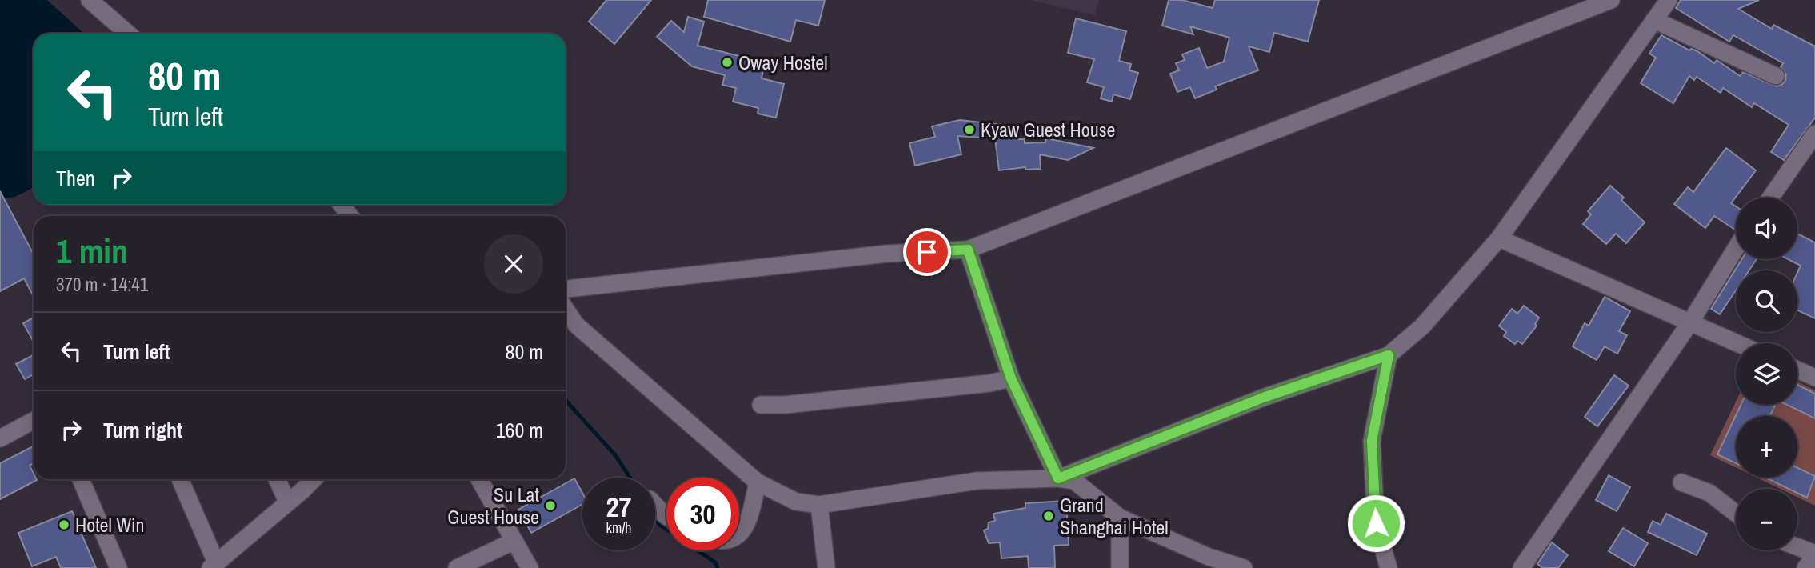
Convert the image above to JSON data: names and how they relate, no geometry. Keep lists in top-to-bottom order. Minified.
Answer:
{"places":["Oway Hostel","Kyaw Guest House","Su Lat Guest House","Grand Shanghai Hotel","Hotel Win"],"page":{"turn":["80 m","Turn left"],"then":"Then","map_buttons":["+","−"],"heading":["1 min","370 m · 14:41"],"list":[{"name":"Turn left","value":"80 m"},{"name":"Turn right","value":"160 m"}],"speed":"27 km/h","limit":"30"}}
